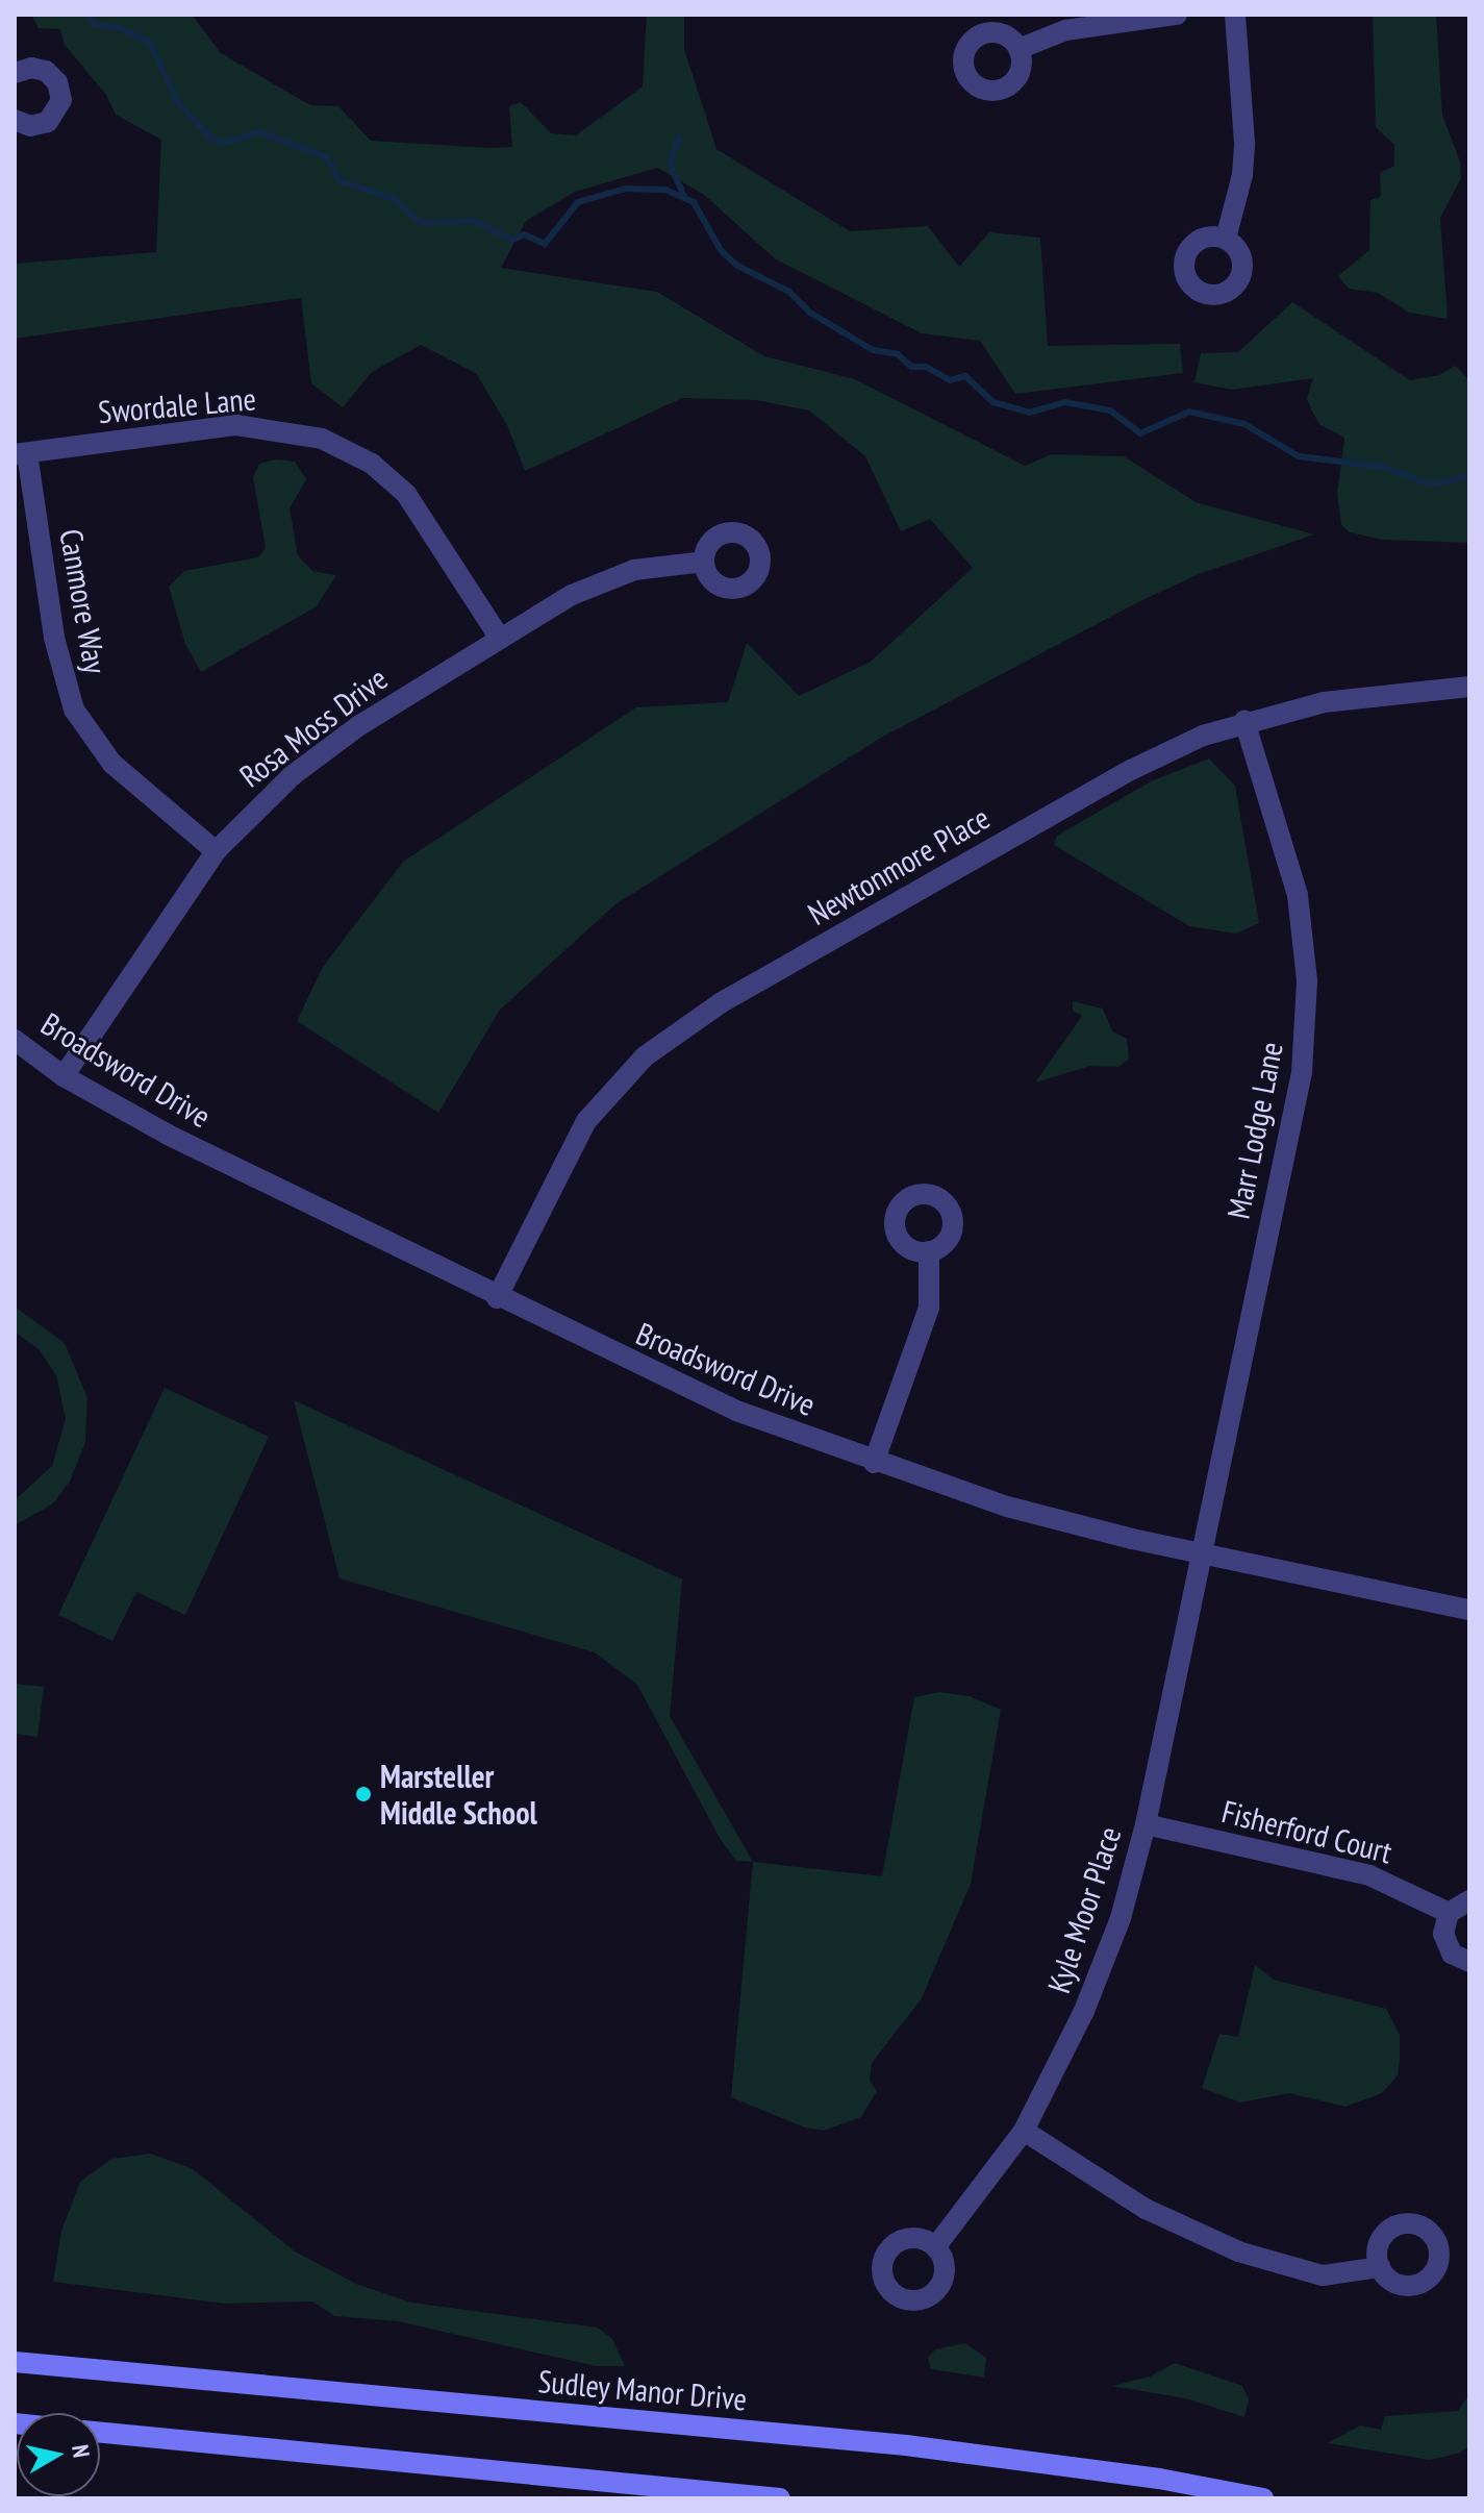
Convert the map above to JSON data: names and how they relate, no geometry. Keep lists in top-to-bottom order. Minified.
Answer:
{"streets":{"main road":["Sudley Manor Drive"],"street":["Swordale Lane","Canmore Way","Rosa Moss Drive","Newtonmore Place","Broadsword Drive","Marr Lodge Lane","Fisherford Court","Kyle Moor Place"]},"crossings":[["Swordale Lane","Canmore Way"],["Swordale Lane","Rosa Moss Drive"],["Canmore Way","Rosa Moss Drive"],["Rosa Moss Drive","Broadsword Drive"],["Newtonmore Place","Broadsword Drive"],["Newtonmore Place","Marr Lodge Lane"],["Broadsword Drive","Marr Lodge Lane"],["Broadsword Drive","Kyle Moor Place"],["Marr Lodge Lane","Kyle Moor Place"],["Fisherford Court","Kyle Moor Place"]],"places":["Marsteller Middle School"],"north":"right"}
